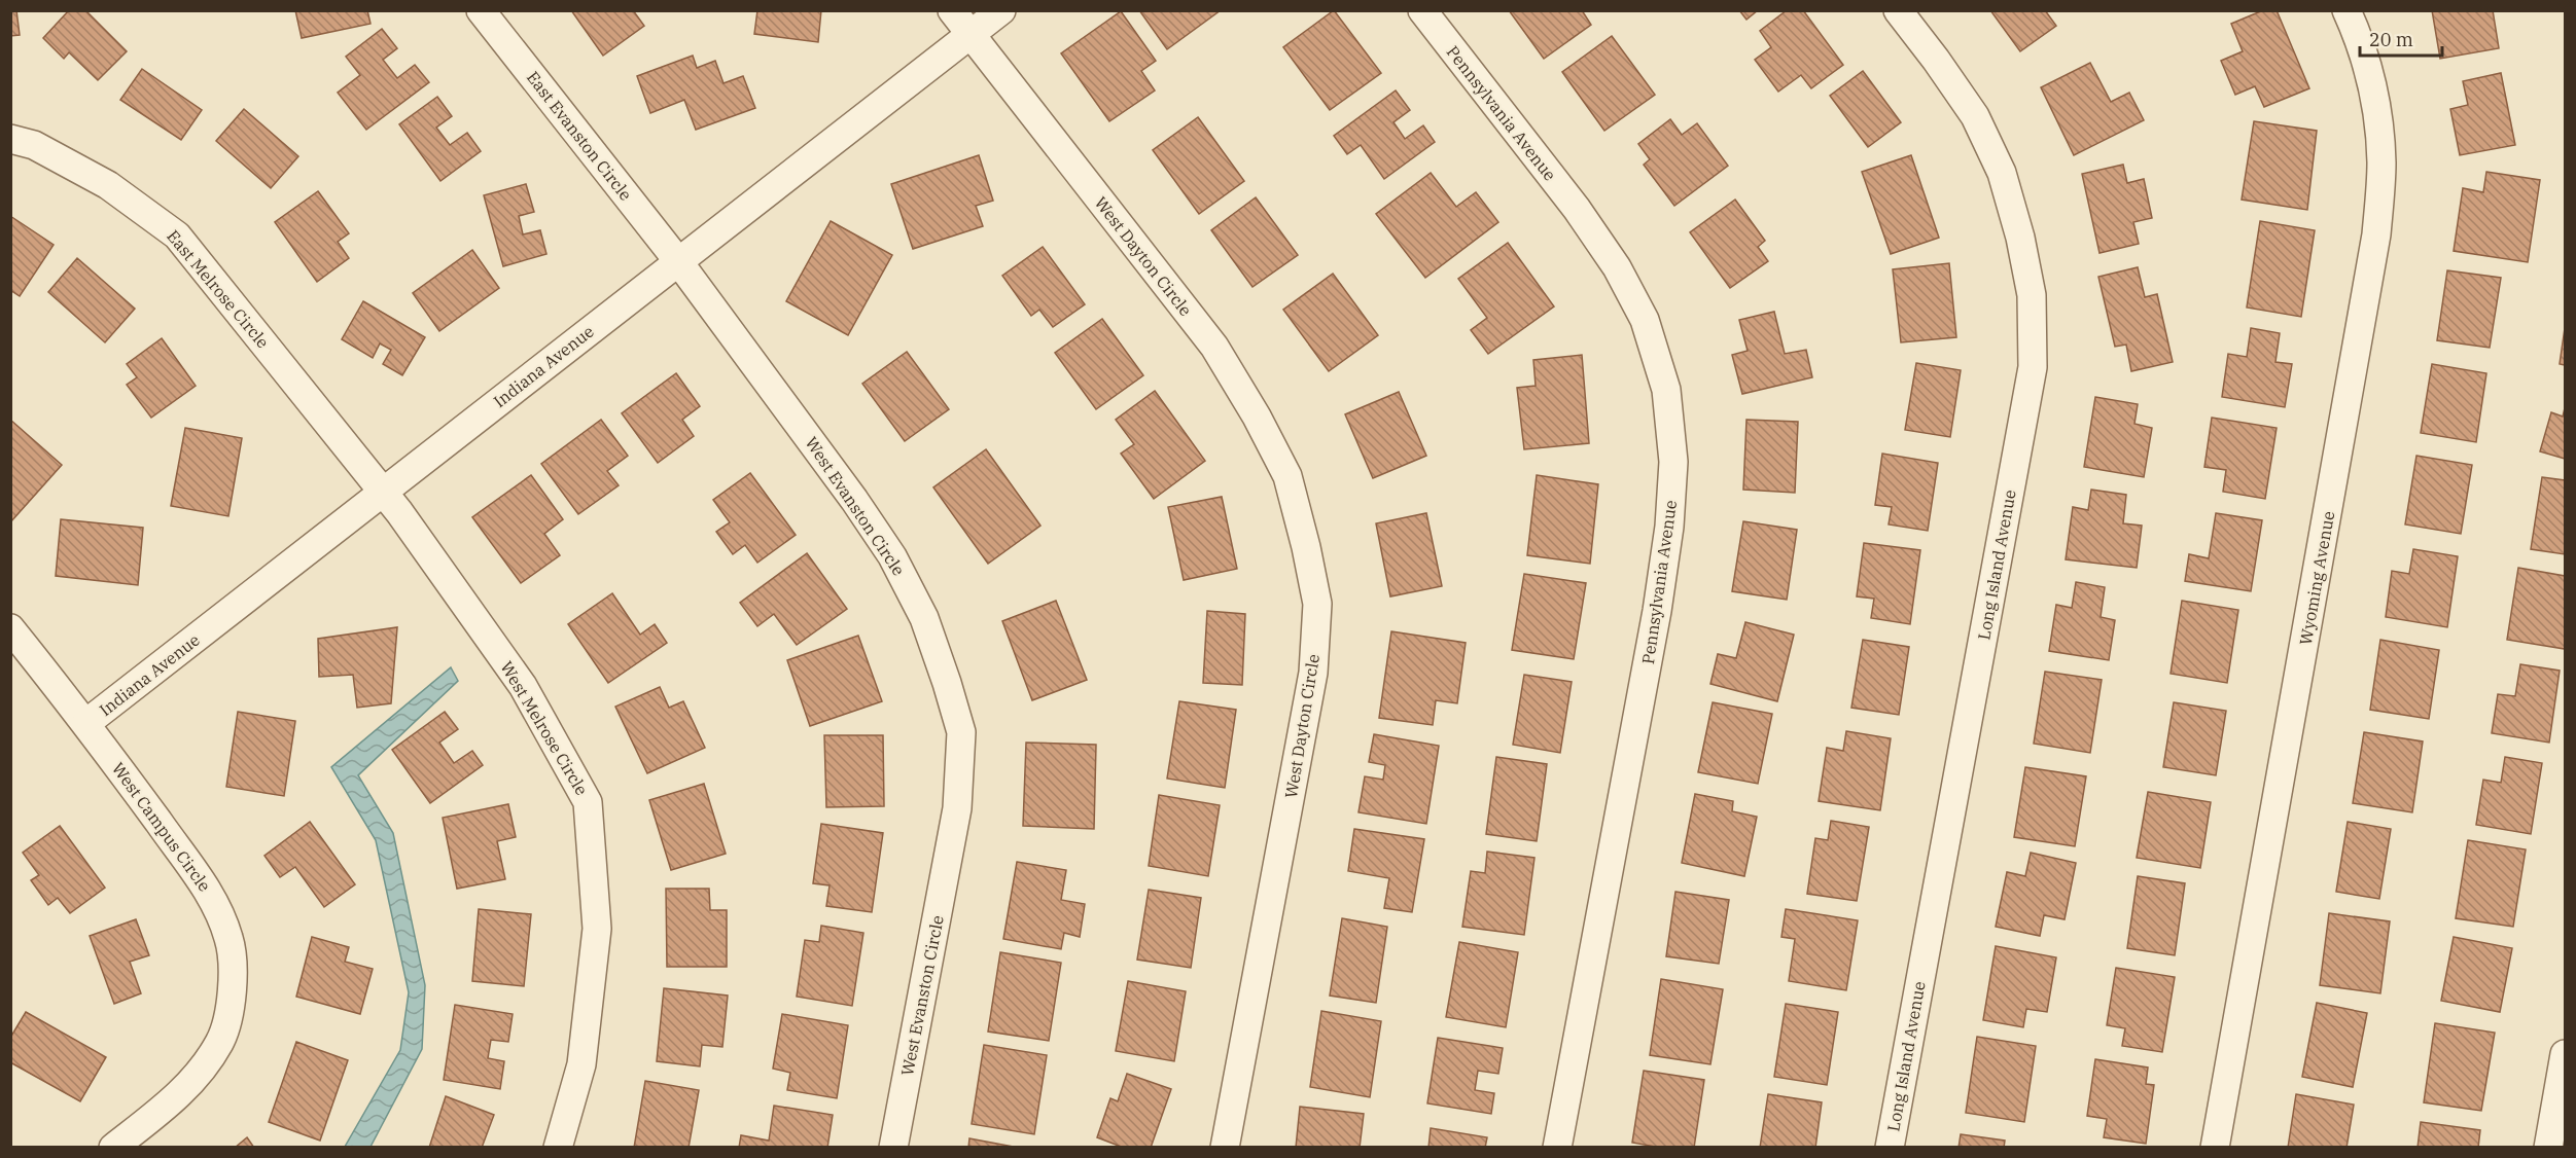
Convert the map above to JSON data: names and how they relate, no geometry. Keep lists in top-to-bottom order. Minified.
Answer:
{"streets":{"street":["Pennsylvania Avenue","East Evanston Circle","West Dayton Circle","East Melrose Circle","Indiana Avenue","West Evanston Circle","Long Island Avenue","Wyoming Avenue","West Melrose Circle","West Campus Circle"]},"crossings":[["East Evanston Circle","Indiana Avenue"],["East Evanston Circle","West Evanston Circle"],["West Dayton Circle","Indiana Avenue"],["East Melrose Circle","Indiana Avenue"],["East Melrose Circle","West Melrose Circle"],["Indiana Avenue","West Evanston Circle"],["Indiana Avenue","West Melrose Circle"],["Indiana Avenue","West Campus Circle"]],"scale_bar":"20 m"}
